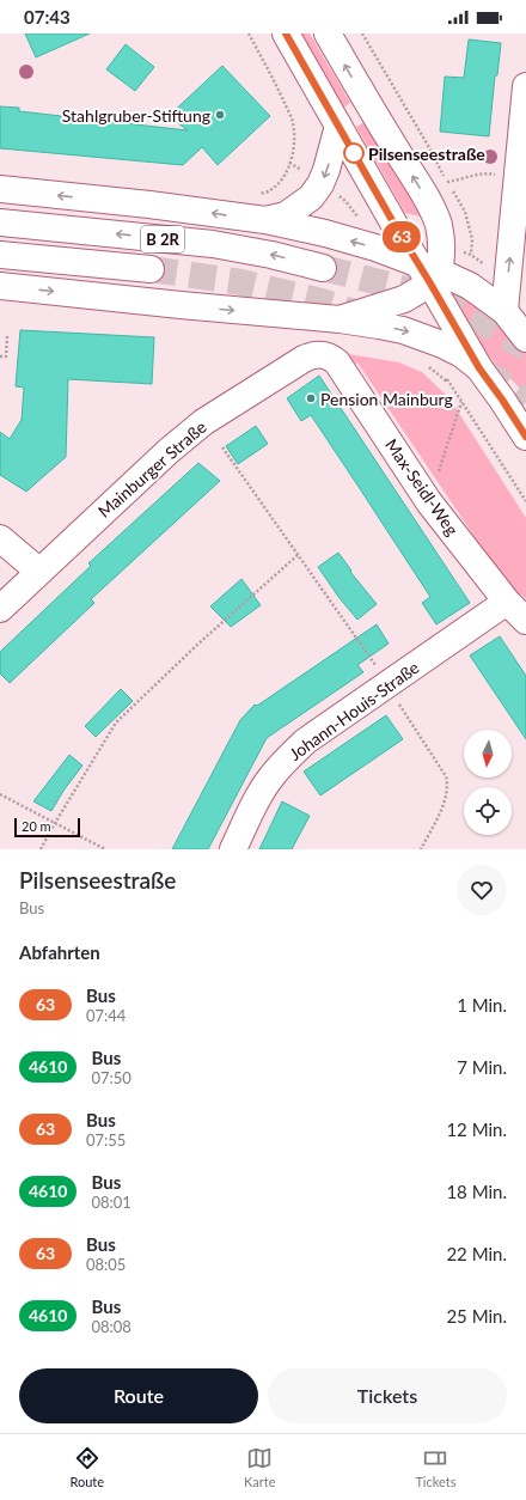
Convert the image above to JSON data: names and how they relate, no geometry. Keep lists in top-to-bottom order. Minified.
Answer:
{"streets":{"main road":["B 2R","Mainburger Straße","Max-Seidl-Weg","Johann-Houis-Straße"]},"crossings":[["Mainburger Straße","Max-Seidl-Weg"],["Max-Seidl-Weg","Johann-Houis-Straße"]],"places":["Stahlgruber-Stiftung","Pilsenseestraße","Pension Mainburg"],"lines":["bus line 63"],"scale_bar":"20 m","north":"bottom","page":{"status":"07:43","on_map":"63","scale":"20 m","heading":[["Pilsenseestraße","Bus"],"Abfahrten"],"list":[{"mark":"63","name":"Bus","note":"07:44","value":"1 Min."},{"mark":"4610","name":"Bus","note":"07:50","value":"7 Min."},{"mark":"63","name":"Bus","note":"07:55","value":"12 Min."},{"mark":"4610","name":"Bus","note":"08:01","value":"18 Min."},{"mark":"63","name":"Bus","note":"08:05","value":"22 Min."},{"mark":"4610","name":"Bus","note":"08:08","value":"25 Min."}],"buttons":["Route","Tickets"],"tabs":["Route","Karte","Tickets"]}}
